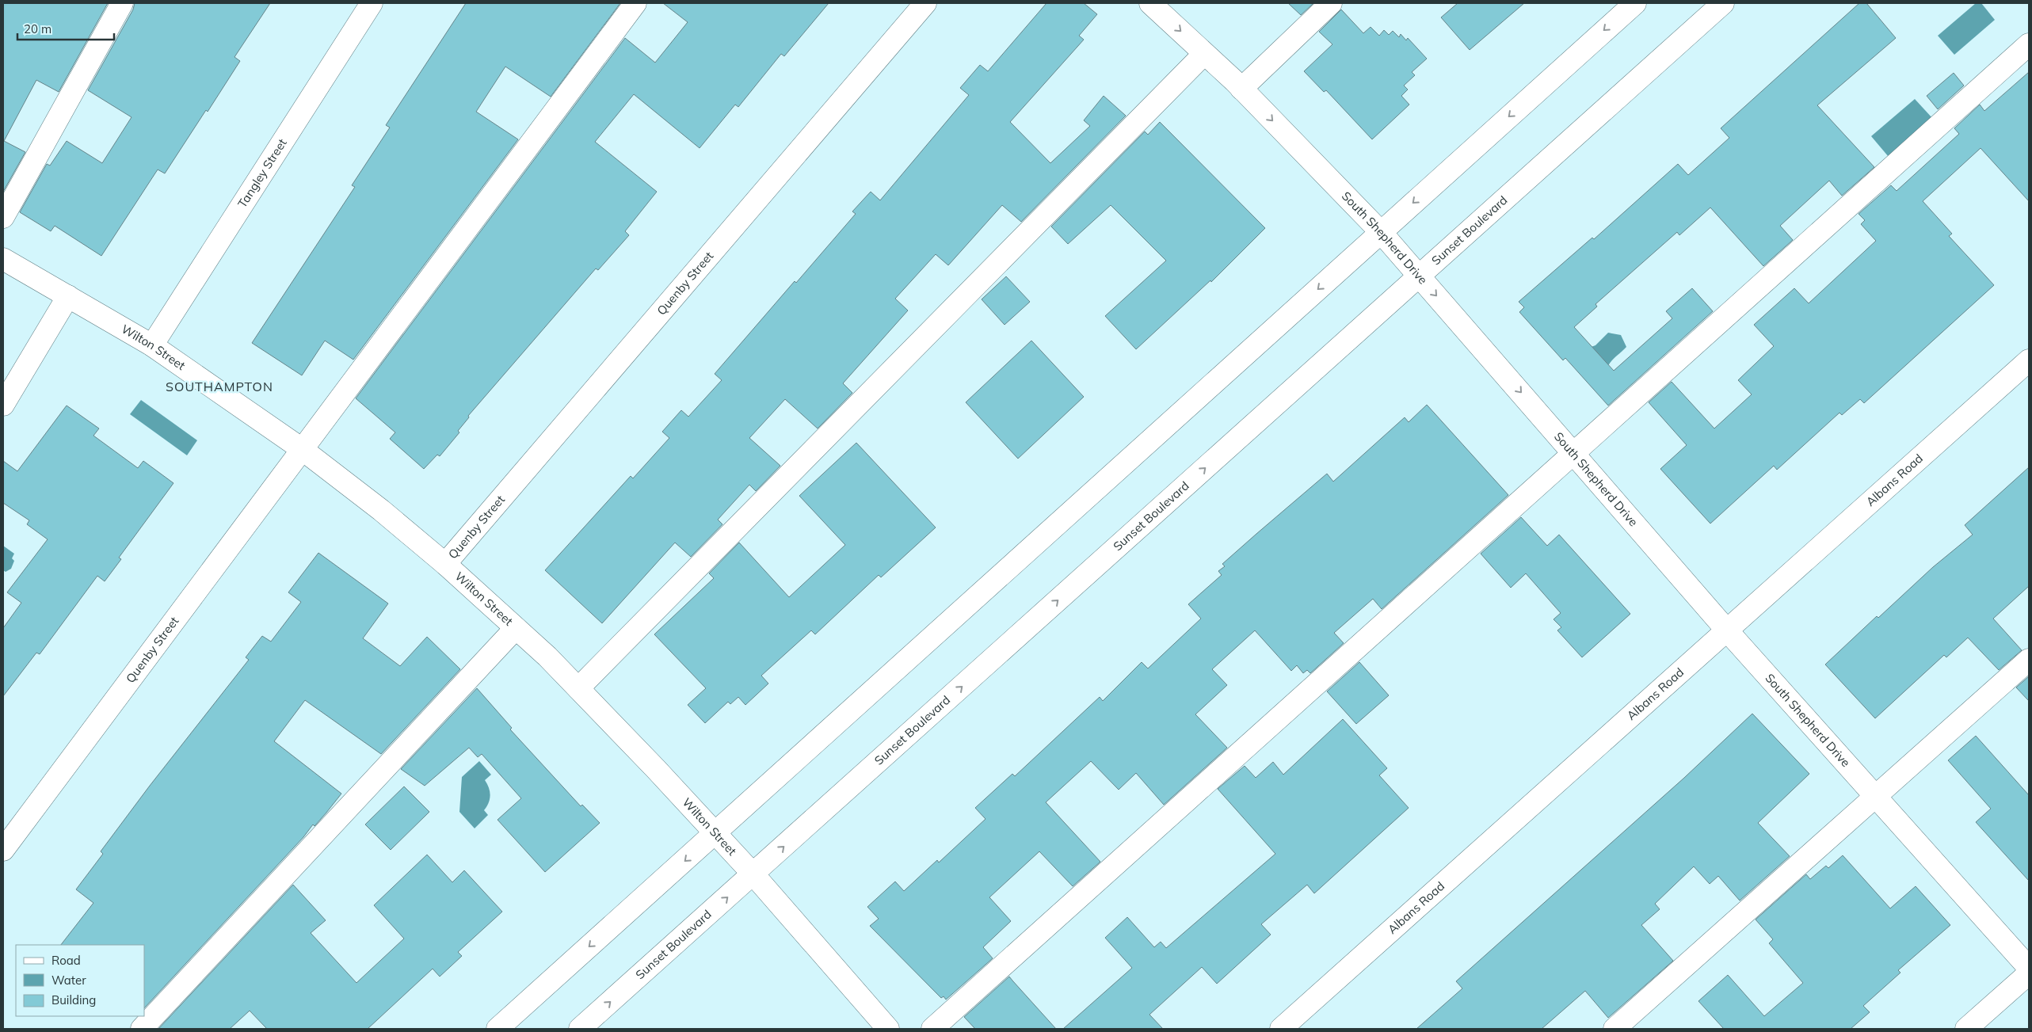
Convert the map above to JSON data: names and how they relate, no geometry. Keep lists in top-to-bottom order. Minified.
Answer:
{"streets":{"street":["Tangley Street","Sunset Boulevard","South Shepherd Drive","Quenby Street","Wilton Street","Albans Road"]},"crossings":[["Tangley Street","Wilton Street"],["Sunset Boulevard","South Shepherd Drive"],["Sunset Boulevard","Wilton Street"],["South Shepherd Drive","Albans Road"],["Quenby Street","Wilton Street"]],"one_way":["South Shepherd Drive"],"districts":["SOUTHAMPTON"],"legend":["Road","Water","Building"],"scale_bar":"20 m"}
